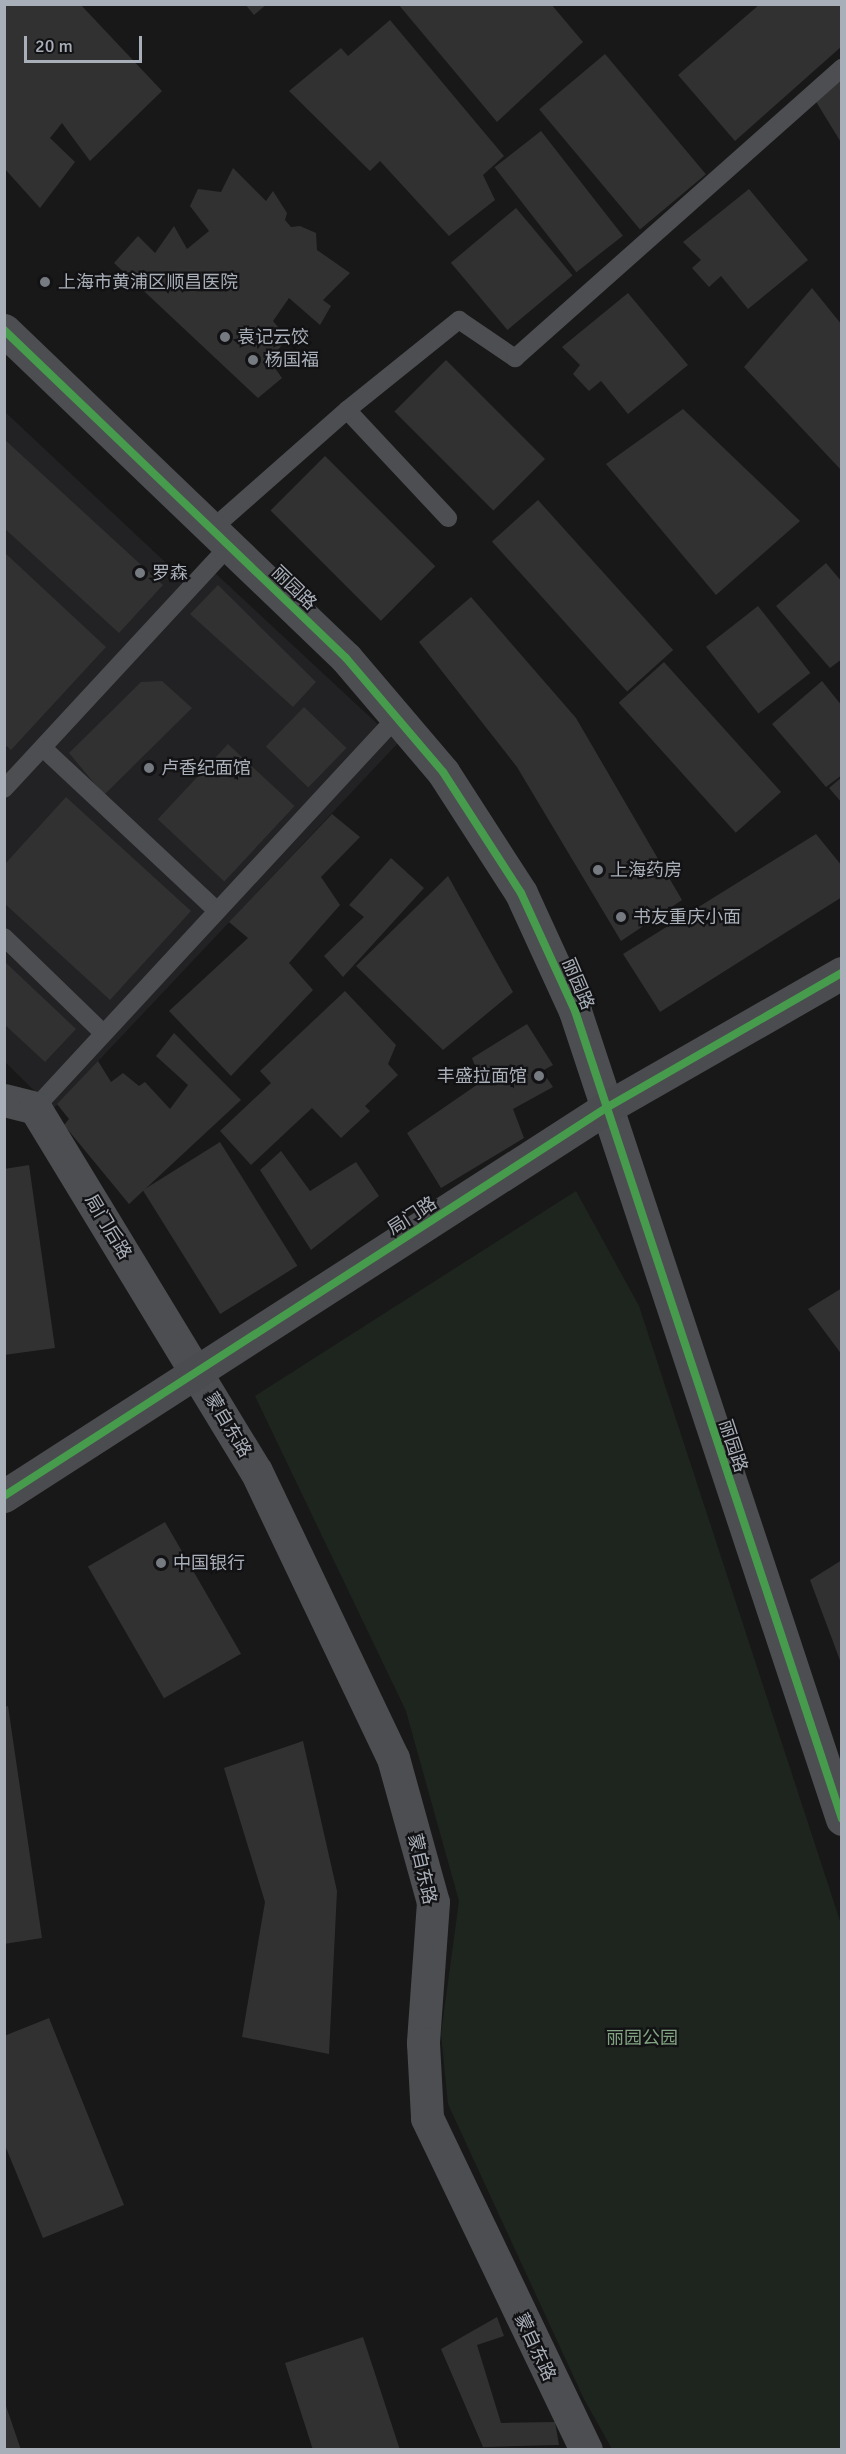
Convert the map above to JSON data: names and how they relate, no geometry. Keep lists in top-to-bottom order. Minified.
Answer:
{"streets":{"street":["丽园路","局门路","局门后路","蒙自东路"]},"crossings":[["丽园路","局门路"],["局门路","局门后路"],["局门路","蒙自东路"],["局门后路","蒙自东路"]],"parks":["丽园公园"],"places":["上海市黄浦区顺昌医院","袁记云饺","杨国福","罗森","卢香纪面馆","上海药房","书友重庆小面","丰盛拉面馆","中国银行"],"scale_bar":"20 m"}
